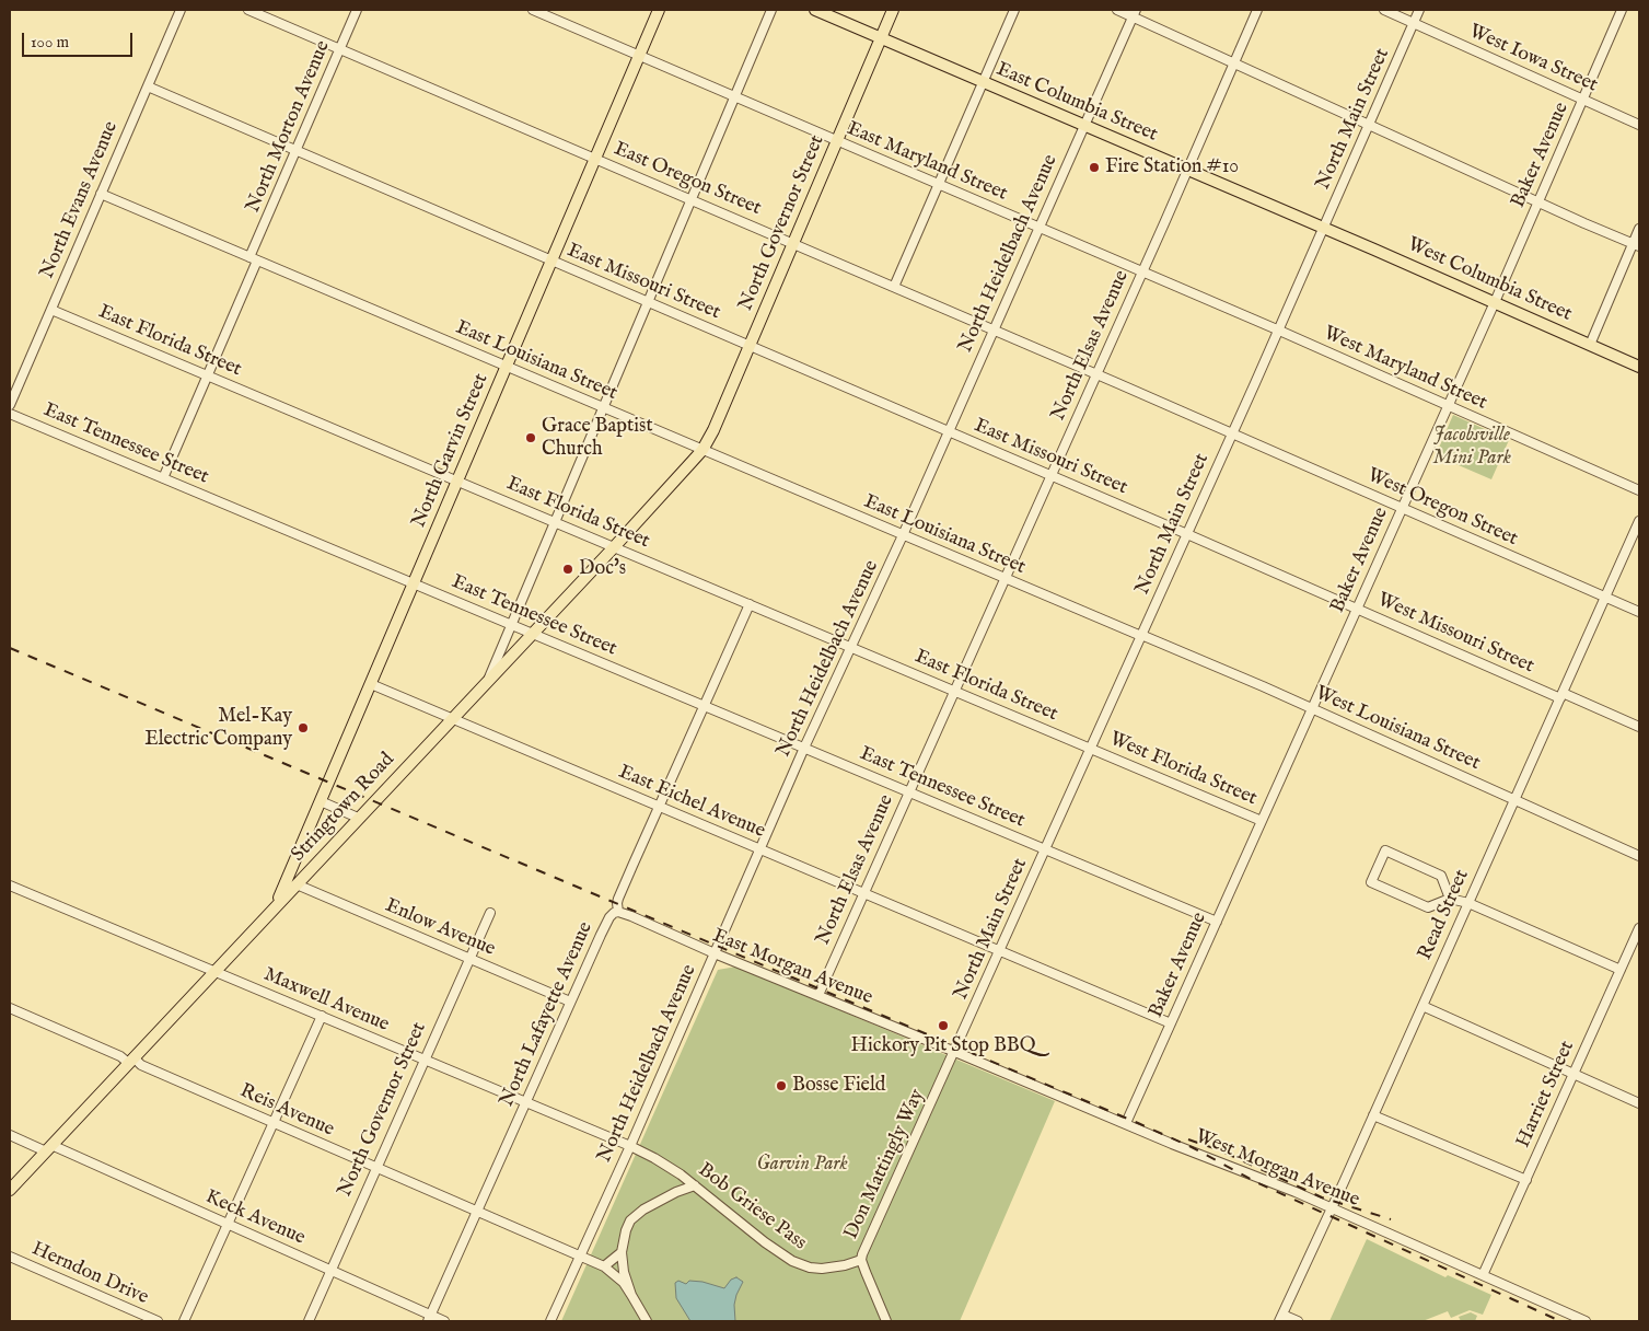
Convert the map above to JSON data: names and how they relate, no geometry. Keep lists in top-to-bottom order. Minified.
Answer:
{"streets":{"main road":["East Columbia Street","North Governor Street","West Columbia Street","North Garvin Street","Stringtown Road"],"street":["West Iowa Street","North Main Street","North Morton Avenue","Baker Avenue","East Maryland Street","East Oregon Street","North Evans Avenue","North Heidelbach Avenue","East Missouri Street","East Florida Street","North Elsas Avenue","East Louisiana Street","West Maryland Street","East Tennessee Street","West Oregon Street","West Missouri Street","West Louisiana Street","West Florida Street","East Eichel Avenue","Read Street","Enlow Avenue","East Morgan Avenue","Maxwell Avenue","North Lafayette Avenue","Harriet Street","Reis Avenue","Don Mattingly Way","West Morgan Avenue","Bob Griese Pass","Keck Avenue","Herndon Drive"]},"crossings":[["West Iowa Street","North Main Street"],["West Iowa Street","Baker Avenue"],["East Columbia Street","North Main Street"],["East Columbia Street","North Governor Street"],["East Columbia Street","North Heidelbach Avenue"],["East Columbia Street","West Columbia Street"],["East Columbia Street","North Elsas Avenue"],["North Main Street","East Maryland Street"],["North Main Street","East Oregon Street"],["North Main Street","West Columbia Street"],["North Main Street","East Missouri Street"],["North Main Street","East Florida Street"],["North Main Street","East Louisiana Street"],["North Main Street","West Maryland Street"],["North Main Street","East Tennessee Street"],["North Main Street","West Oregon Street"],["North Main Street","West Missouri Street"],["North Main Street","West Louisiana Street"],["North Main Street","West Florida Street"],["North Main Street","East Eichel Avenue"],["North Main Street","East Morgan Avenue"],["North Main Street","Don Mattingly Way"],["North Main Street","West Morgan Avenue"],["North Morton Avenue","East Oregon Street"],["North Morton Avenue","East Missouri Street"],["North Morton Avenue","East Florida Street"],["North Morton Avenue","East Louisiana Street"],["North Morton Avenue","East Tennessee Street"],["Baker Avenue","West Columbia Street"],["Baker Avenue","West Maryland Street"],["Baker Avenue","East Tennessee Street"],["Baker Avenue","West Oregon Street"],["Baker Avenue","West Missouri Street"],["Baker Avenue","West Louisiana Street"],["Baker Avenue","West Florida Street"],["Baker Avenue","East Eichel Avenue"],["Baker Avenue","West Morgan Avenue"],["East Maryland Street","North Governor Street"],["East Maryland Street","North Heidelbach Avenue"],["East Maryland Street","North Elsas Avenue"],["East Maryland Street","West Maryland Street"],["East Maryland Street","North Garvin Street"],["East Oregon Street","North Governor Street"],["East Oregon Street","North Heidelbach Avenue"],["East Oregon Street","North Elsas Avenue"],["East Oregon Street","North Garvin Street"],["East Oregon Street","West Oregon Street"],["North Evans Avenue","East Missouri Street"],["North Evans Avenue","East Florida Street"],["North Evans Avenue","East Louisiana Street"],["North Governor Street","East Missouri Street"],["North Governor Street","East Louisiana Street"],["North Governor Street","Stringtown Road"],["North Governor Street","Enlow Avenue"],["North Governor Street","Maxwell Avenue"],["North Governor Street","Reis Avenue"],["North Governor Street","Keck Avenue"],["North Heidelbach Avenue","East Missouri Street"],["North Heidelbach Avenue","East Florida Street"],["North Heidelbach Avenue","East Louisiana Street"],["North Heidelbach Avenue","East Tennessee Street"],["North Heidelbach Avenue","East Eichel Avenue"],["North Heidelbach Avenue","East Morgan Avenue"],["North Heidelbach Avenue","Maxwell Avenue"],["North Heidelbach Avenue","Reis Avenue"],["North Heidelbach Avenue","Bob Griese Pass"],["East Missouri Street","North Elsas Avenue"],["East Missouri Street","North Garvin Street"],["East Missouri Street","West Missouri Street"],["East Florida Street","North Elsas Avenue"],["East Florida Street","North Garvin Street"],["East Florida Street","West Florida Street"],["East Florida Street","Stringtown Road"],["East Florida Street","North Lafayette Avenue"],["North Elsas Avenue","East Louisiana Street"],["North Elsas Avenue","East Tennessee Street"],["North Elsas Avenue","East Eichel Avenue"],["North Elsas Avenue","East Morgan Avenue"],["East Louisiana Street","North Garvin Street"],["East Louisiana Street","West Louisiana Street"],["East Louisiana Street","Stringtown Road"],["East Tennessee Street","North Garvin Street"],["East Tennessee Street","Stringtown Road"],["East Tennessee Street","North Lafayette Avenue"],["North Garvin Street","East Eichel Avenue"],["North Garvin Street","Stringtown Road"],["West Oregon Street","Read Street"],["West Missouri Street","Read Street"],["West Louisiana Street","Read Street"],["East Eichel Avenue","Stringtown Road"],["East Eichel Avenue","North Lafayette Avenue"],["Stringtown Road","Enlow Avenue"],["Stringtown Road","Maxwell Avenue"],["Stringtown Road","Reis Avenue"],["Stringtown Road","Keck Avenue"],["Read Street","West Morgan Avenue"],["Enlow Avenue","North Lafayette Avenue"],["East Morgan Avenue","North Lafayette Avenue"],["East Morgan Avenue","Don Mattingly Way"],["East Morgan Avenue","West Morgan Avenue"],["Maxwell Avenue","North Lafayette Avenue"],["Maxwell Avenue","Bob Griese Pass"],["North Lafayette Avenue","Reis Avenue"],["North Lafayette Avenue","Keck Avenue"],["Harriet Street","West Morgan Avenue"],["Don Mattingly Way","West Morgan Avenue"],["Don Mattingly Way","Bob Griese Pass"]],"parks":["Jacobsville Mini Park","Garvin Park"],"places":["Fire Station #10","Grace Baptist Church","Doc's","Mel-Kay Electric Company","Hickory Pit Stop BBQ","Bosse Field"],"scale_bar":"100 m"}
